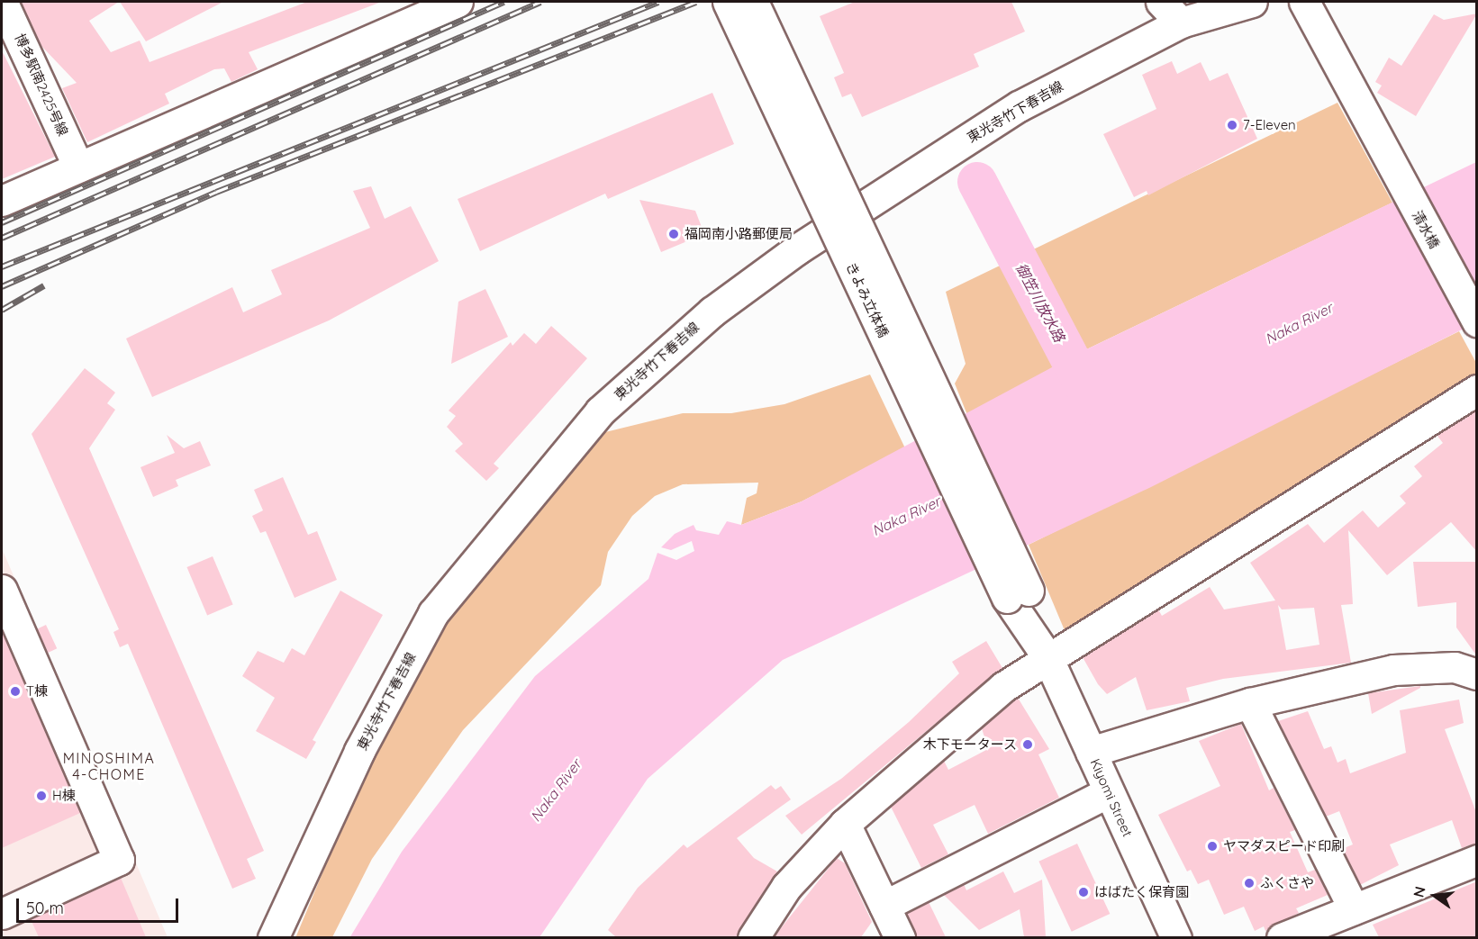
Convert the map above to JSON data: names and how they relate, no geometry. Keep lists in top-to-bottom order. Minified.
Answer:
{"streets":{"street":["博多駅南2425号線","東光寺竹下春吉線","清水橋","きよみ立体橋","Kiyomi Street"]},"crossings":[["きよみ立体橋","Kiyomi Street"]],"districts":["MINOSHIMA 4-CHOME"],"water":["御笠川放水路","Naka River"],"places":["7-Eleven","福岡南小路郵便局","T棟","木下モータース","H棟","ヤマダスピード印刷","ふくさや","はばたく保育園"],"scale_bar":"50 m","north":"left"}
